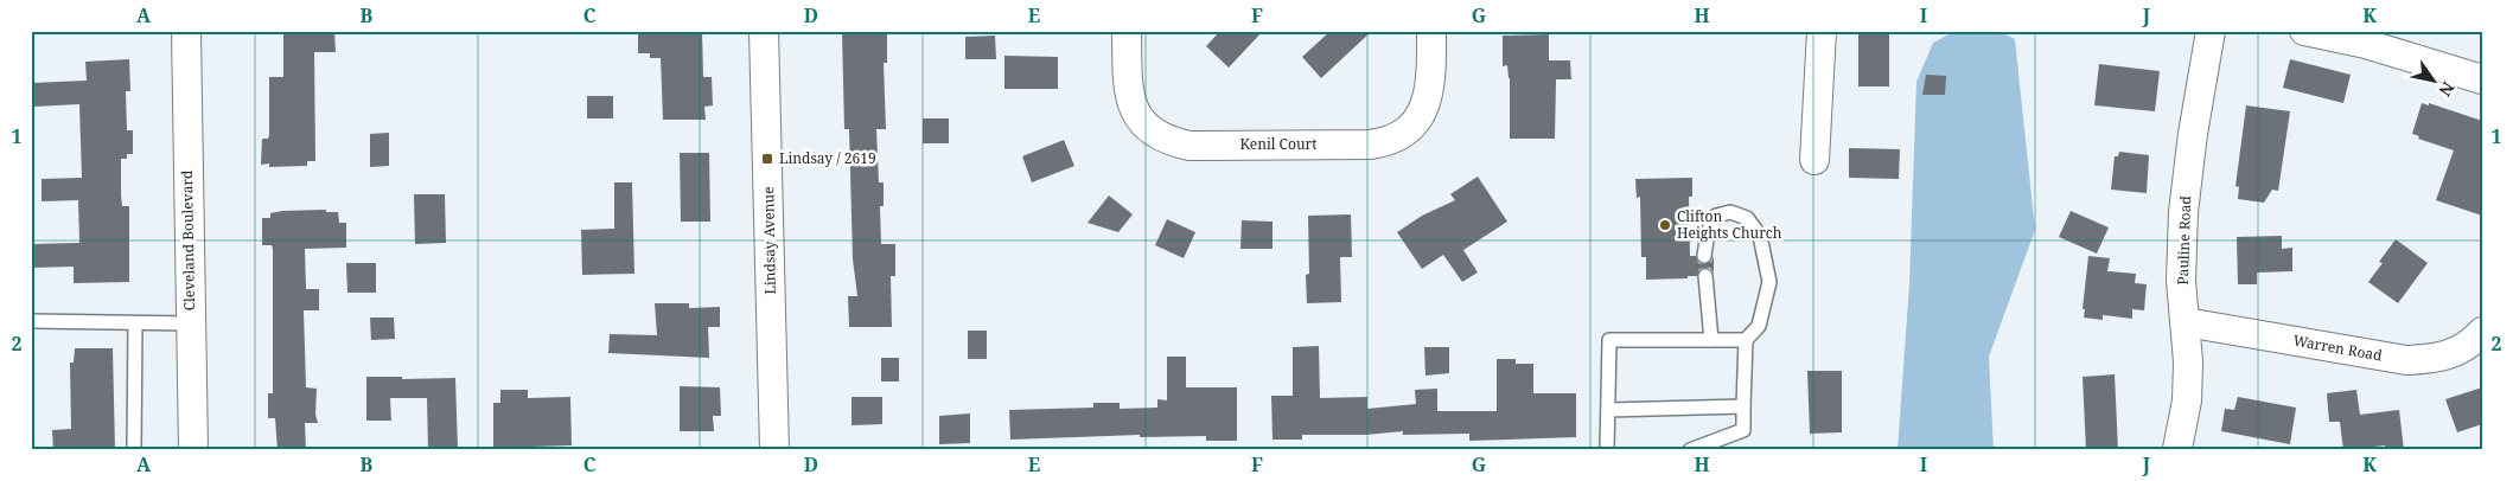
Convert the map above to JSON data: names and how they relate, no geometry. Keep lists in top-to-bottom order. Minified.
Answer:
{"streets":{"street":["Kenil Court","Cleveland Boulevard","Lindsay Avenue","Pauline Road","Warren Road"]},"crossings":[["Pauline Road","Warren Road"]],"places":{"transit":["Lindsay / 2619"],"other":["Clifton Heights Church"]},"north":"bottom right","grid":{"columns":["A","B","C","D","E","F","G","H","I","J","K"],"rows":["1","2"]}}
